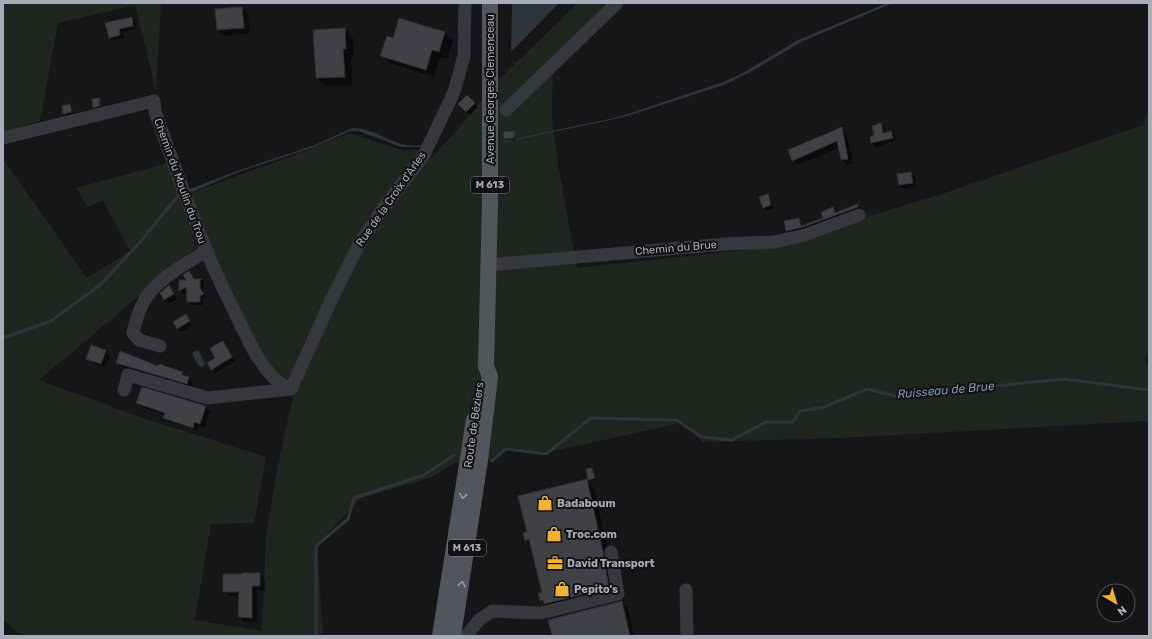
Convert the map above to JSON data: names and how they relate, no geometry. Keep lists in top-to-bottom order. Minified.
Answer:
{"streets":{"main road":["Avenue Georges Clemenceau","M 613","Route de Béziers"],"street":["Chemin du Moulin du Trou","Rue de la Croix d'Arles","Chemin du Brue"]},"crossings":[["Avenue Georges Clemenceau","Chemin du Brue"],["Avenue Georges Clemenceau","Route de Béziers"],["Chemin du Moulin du Trou","Rue de la Croix d'Arles"]],"water":["Ruisseau de Brue"],"places":{"shop":["Badaboum","Troc.com","Pepito's"],"office":["David Transport"]},"north":"bottom right"}
